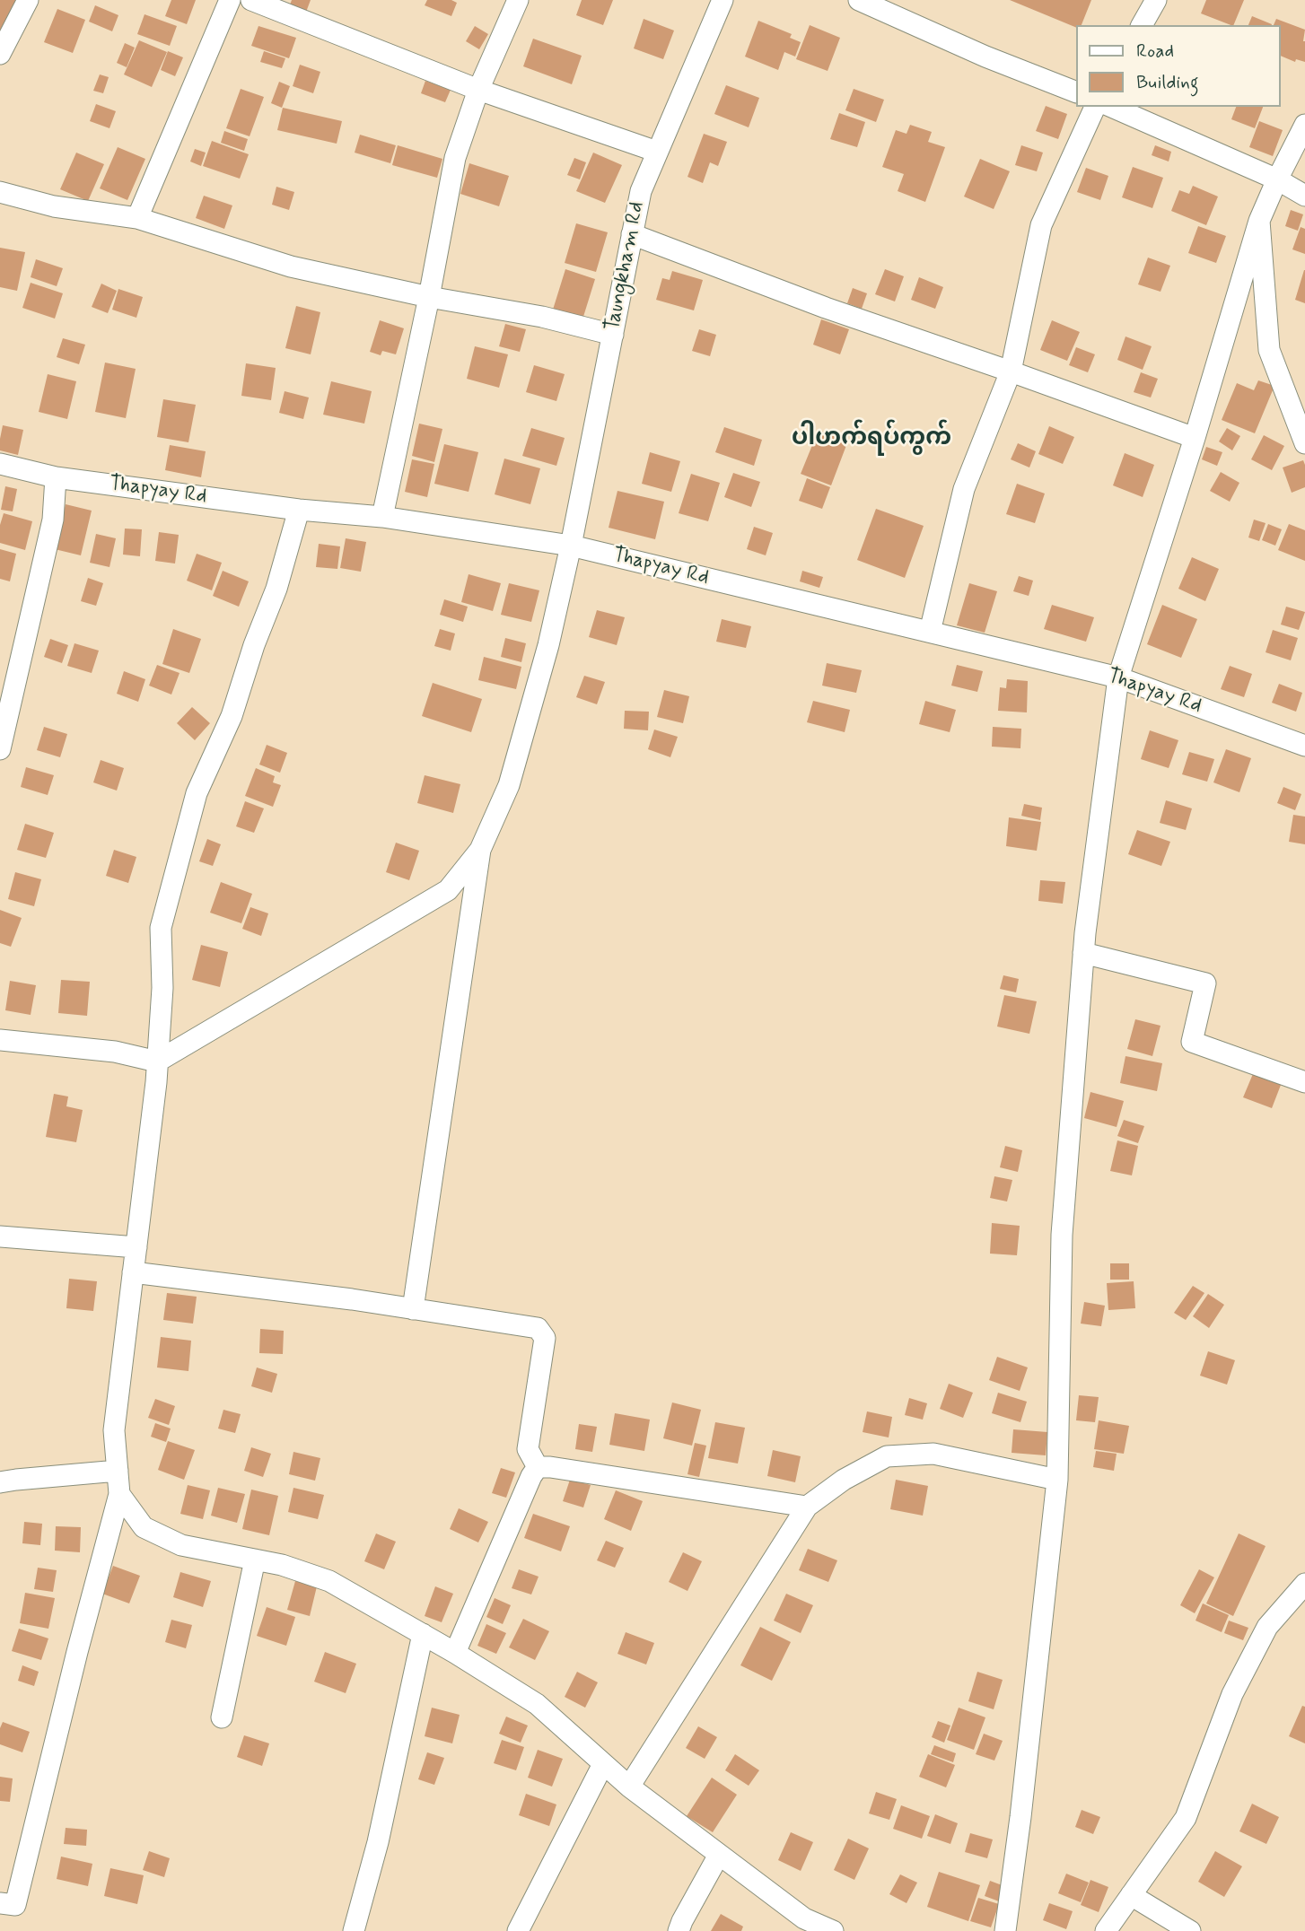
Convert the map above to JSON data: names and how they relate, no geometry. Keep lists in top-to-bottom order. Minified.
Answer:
{"streets":{"street":["Taungkham Rd","Thapyay Rd"]},"crossings":[["Taungkham Rd","Thapyay Rd"]],"districts":["ပါဟက်ရပ်ကွက်"],"legend":["Road","Building"]}
